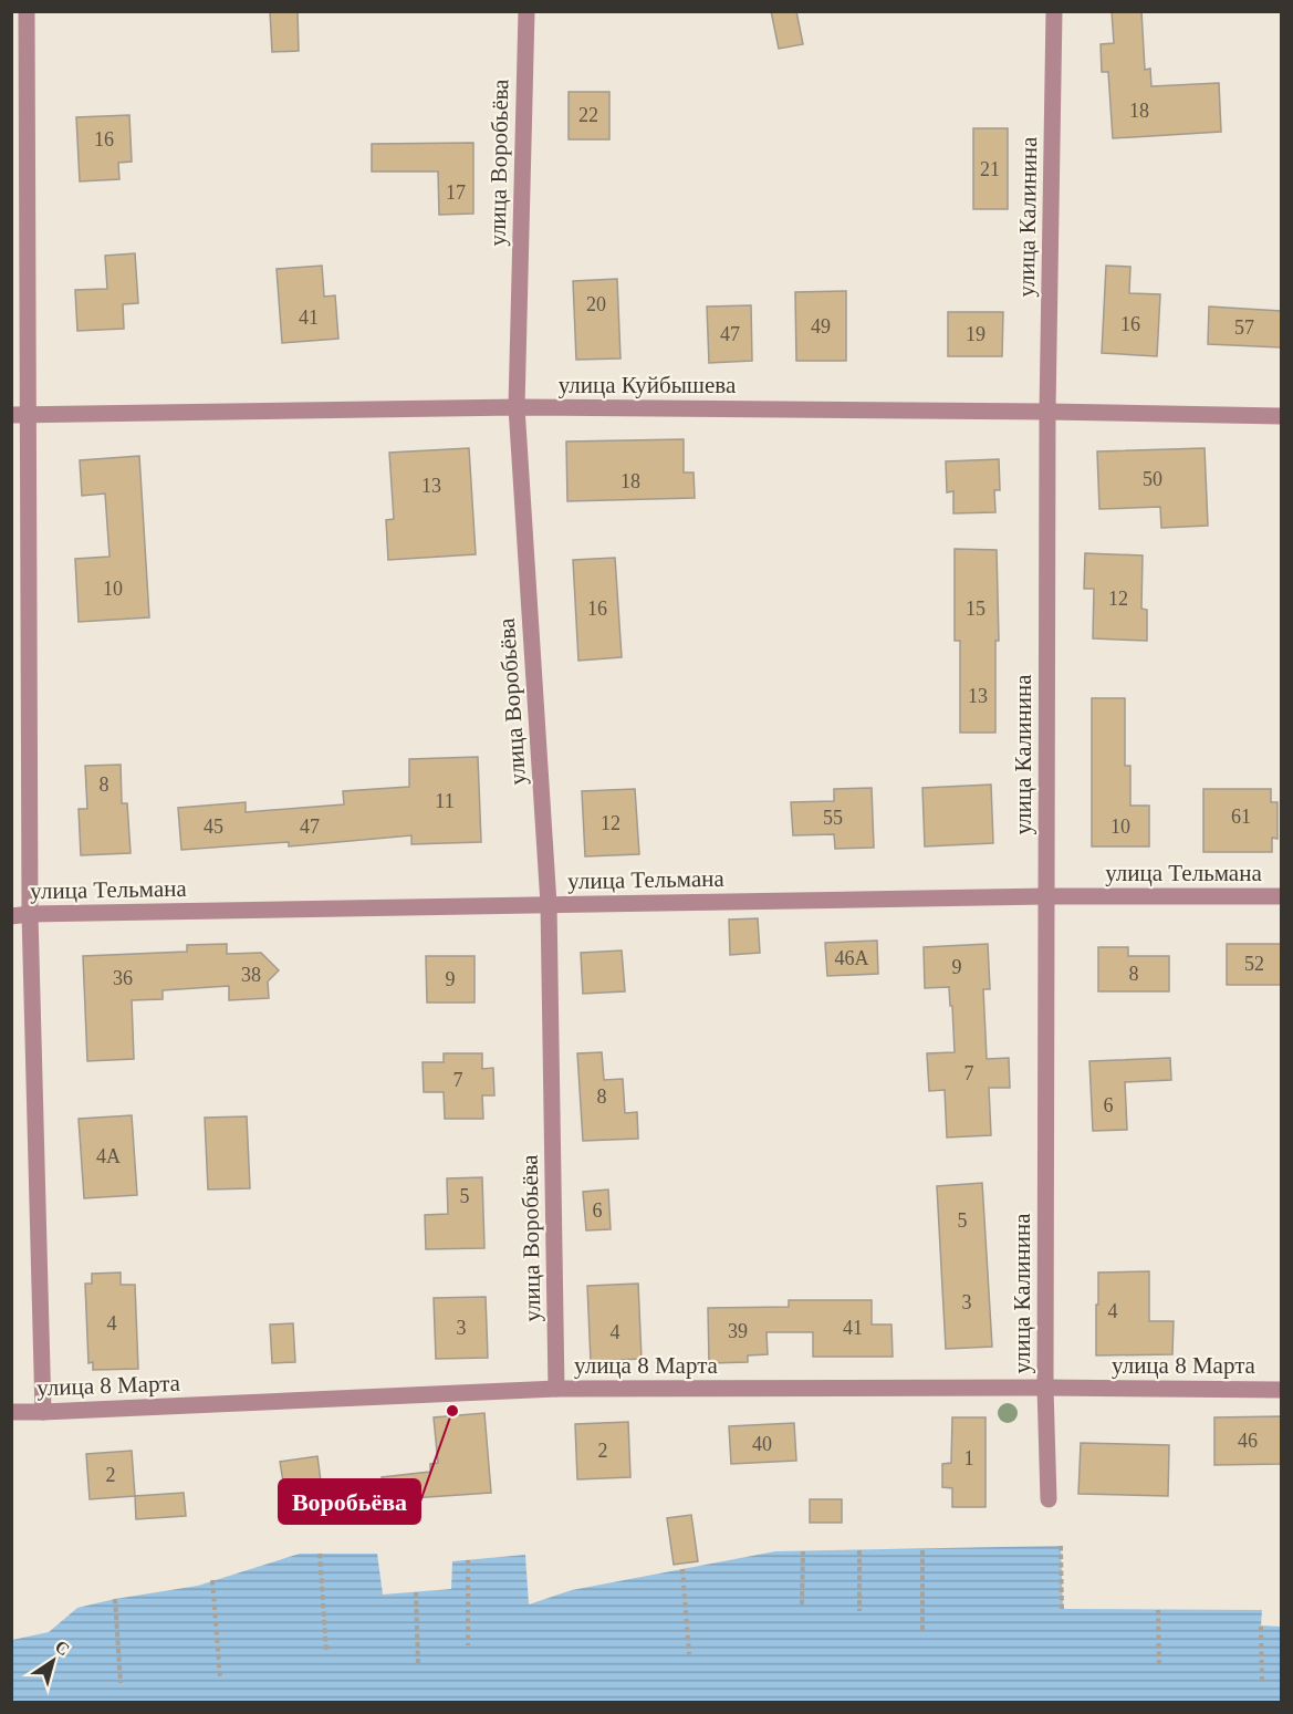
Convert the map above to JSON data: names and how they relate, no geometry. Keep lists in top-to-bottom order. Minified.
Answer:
{"streets":{"street":["улица Воробьёва","улица Калинина","улица Куйбышева","улица Тельмана","улица 8 Марта"]},"crossings":[["улица Воробьёва","улица Куйбышева"],["улица Воробьёва","улица Тельмана"],["улица Воробьёва","улица 8 Марта"],["улица Калинина","улица Куйбышева"],["улица Калинина","улица Тельмана"],["улица Калинина","улица 8 Марта"]],"places":["Воробьёва"],"house_numbers":["18","22","16","21","17","20","41","16","49","57","47","19","50","18","13","10","12","16","15","13","8","11","61","55","12","45","47","10","46А","52","9","8","38","36","9","7","7","8","6","4А","5","6","5","3","4","4","3","41","39","4","46","40","2","1","2"],"north":"top right"}
